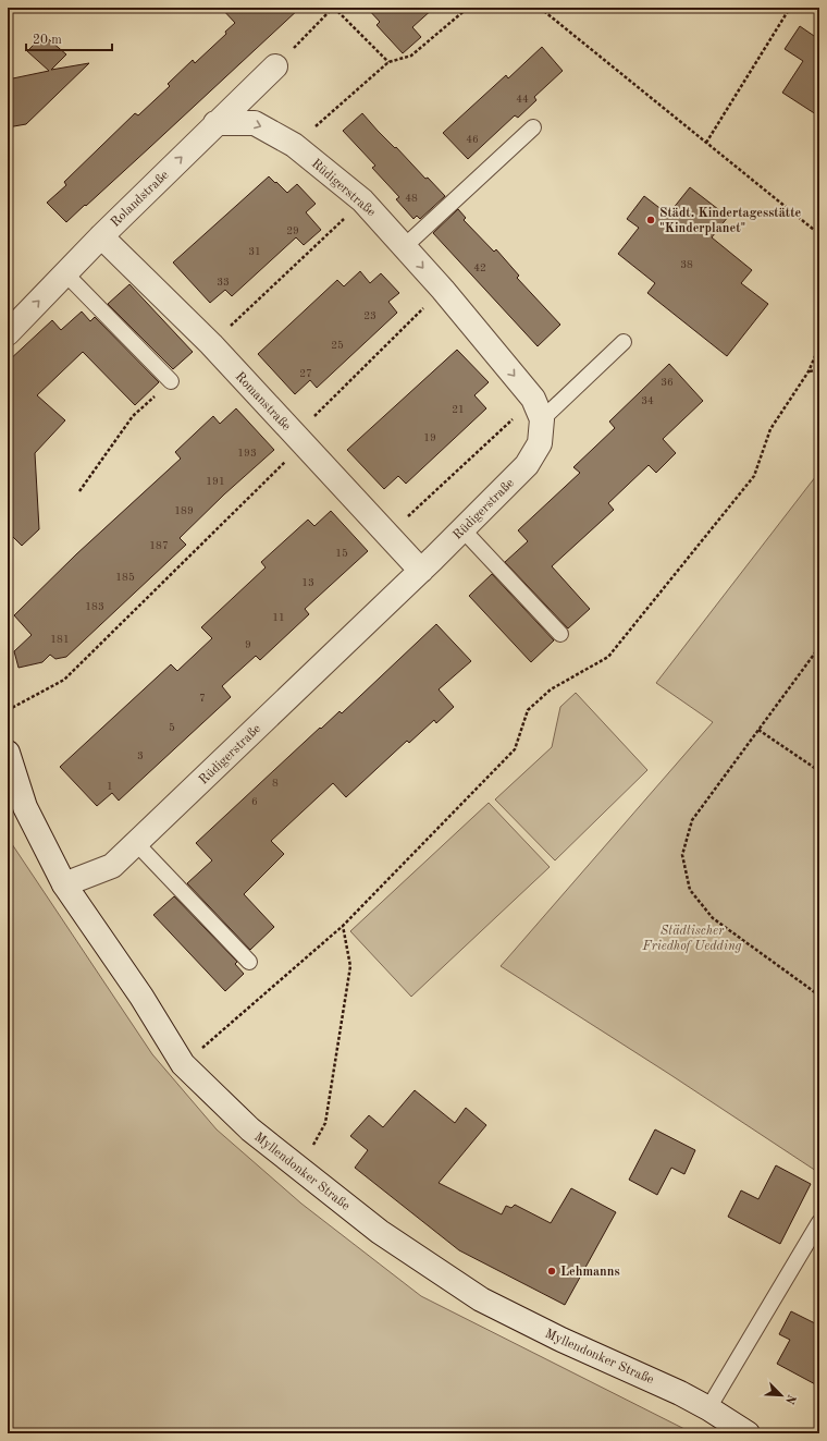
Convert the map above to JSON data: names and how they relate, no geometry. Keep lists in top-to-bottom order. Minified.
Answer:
{"streets":{"street":["Rüdigerstraße","Rolandstraße","Romanstraße","Myllendonker Straße"]},"crossings":[["Rüdigerstraße","Rolandstraße"],["Rüdigerstraße","Romanstraße"],["Rüdigerstraße","Myllendonker Straße"],["Rolandstraße","Romanstraße"]],"one_way":["Rolandstraße"],"parks":["Städtischer Friedhof Uedding"],"places":["Städt. Kindertagesstätte \"Kinderplanet\"","Lehmanns"],"house_numbers":["44","46","48","29","31","38","42","33","23","25","27","36","34","21","19","193","191","189","187","15","185","13","183","11","181","9","7","5","3","8","1","6"],"scale_bar":"20 m","north":"bottom right"}
